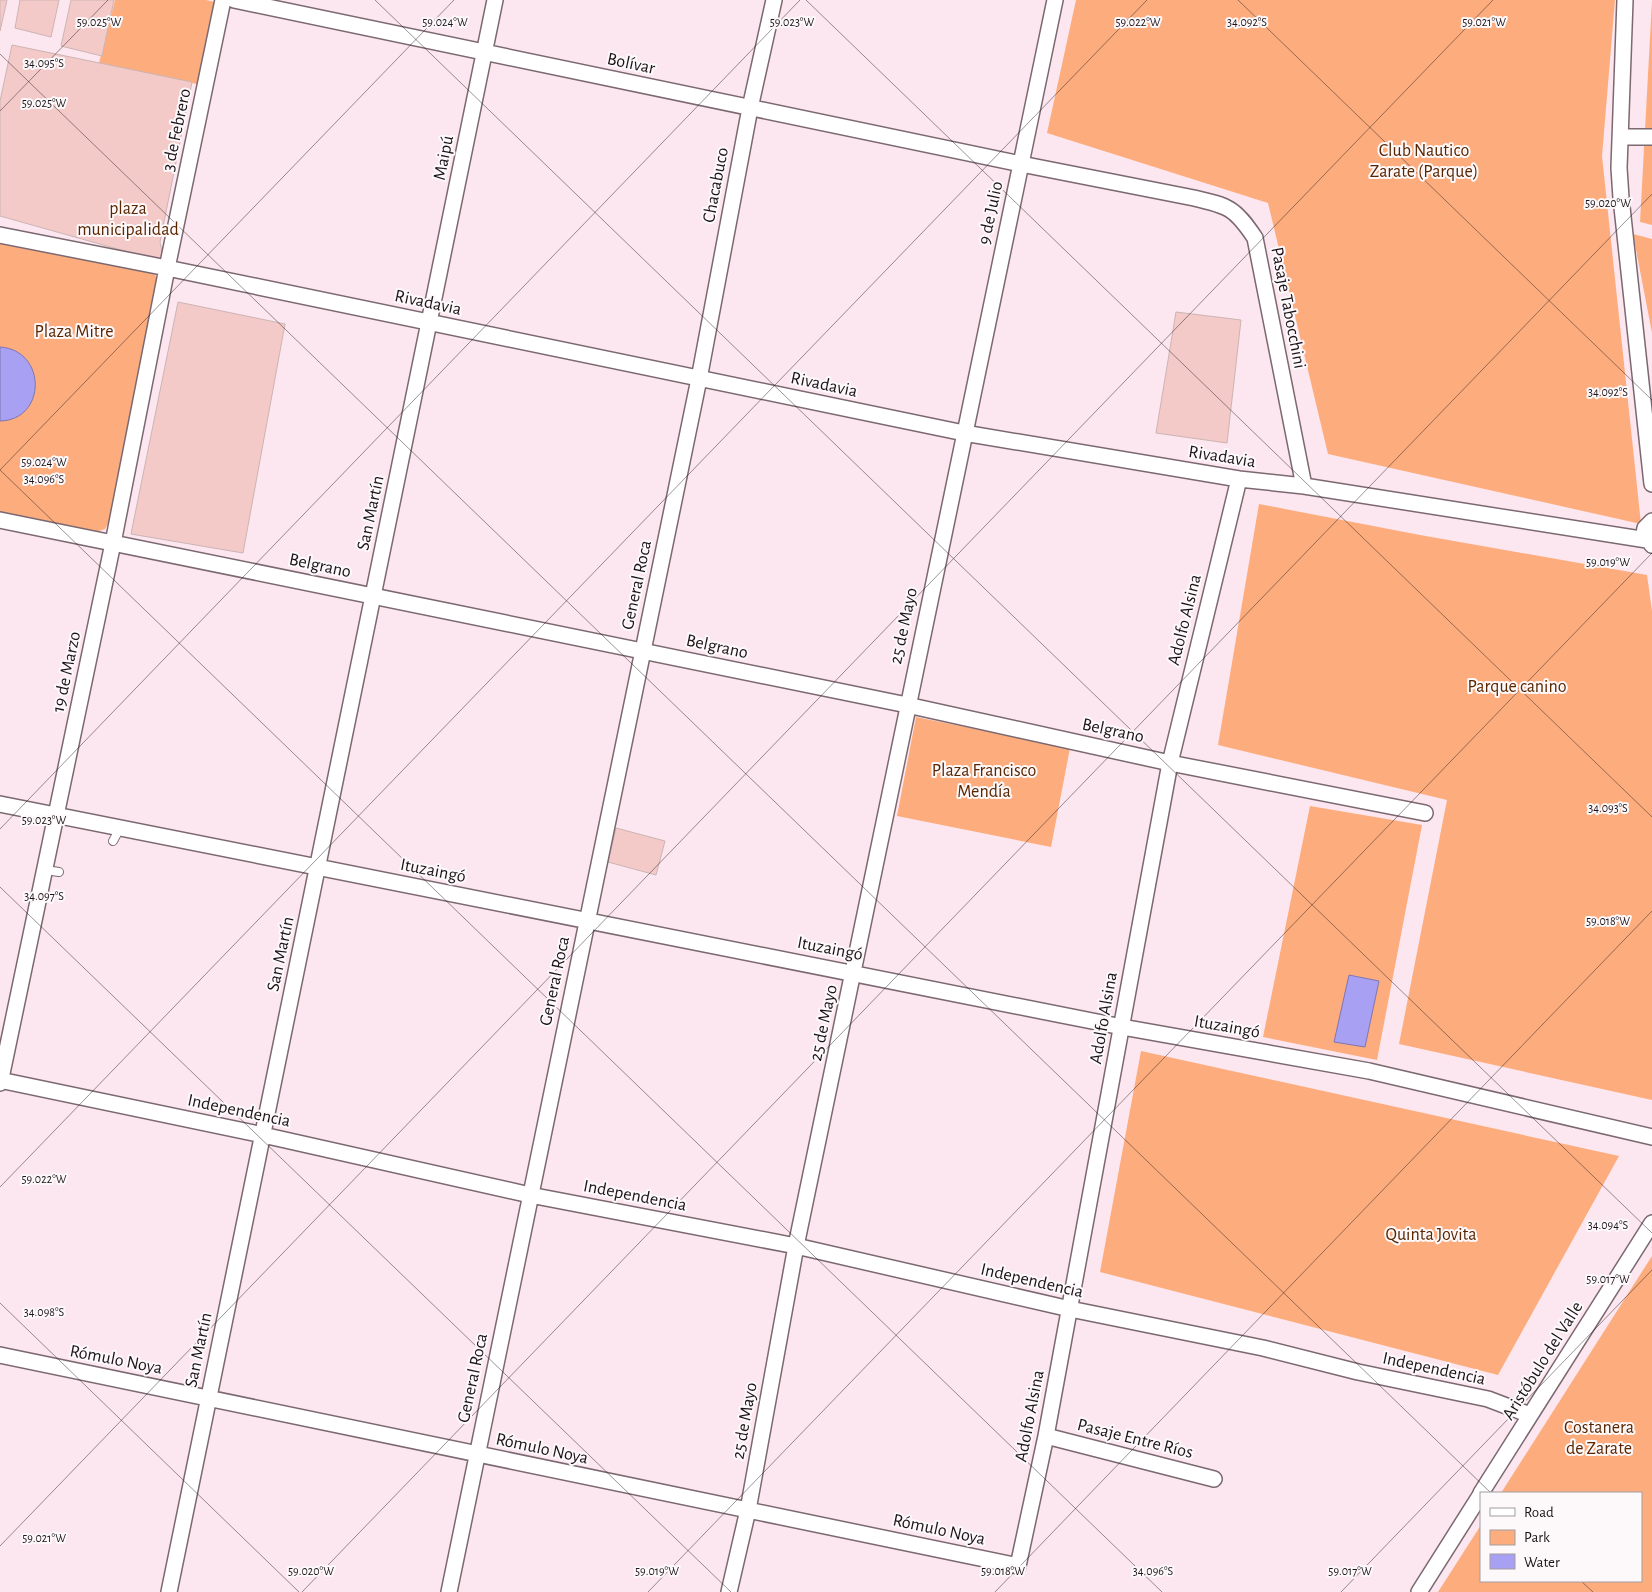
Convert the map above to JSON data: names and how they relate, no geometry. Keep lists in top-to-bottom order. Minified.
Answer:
{"streets":{"street":["Bolívar","3 de Febrero","Maipú","Chacabuco","9 de Julio","Rivadavia","Pasaje Tabocchini","San Martín","Belgrano","General Roca","Adolfo Alsina","25 de Mayo","19 de Marzo","Ituzaingó","Independencia","Rómulo Noya","Aristóbulo del Valle","Pasaje Entre Ríos"]},"crossings":[["Bolívar","Maipú"],["Bolívar","Chacabuco"],["Bolívar","9 de Julio"],["Bolívar","Pasaje Tabocchini"],["3 de Febrero","Rivadavia"],["3 de Febrero","19 de Marzo"],["Maipú","Rivadavia"],["Maipú","San Martín"],["Chacabuco","Rivadavia"],["Chacabuco","General Roca"],["9 de Julio","Rivadavia"],["9 de Julio","Pasaje Tabocchini"],["9 de Julio","25 de Mayo"],["Rivadavia","Pasaje Tabocchini"],["Rivadavia","San Martín"],["Rivadavia","General Roca"],["Rivadavia","Adolfo Alsina"],["Rivadavia","25 de Mayo"],["Rivadavia","19 de Marzo"],["San Martín","Belgrano"],["San Martín","Ituzaingó"],["San Martín","Independencia"],["San Martín","Rómulo Noya"],["Belgrano","General Roca"],["Belgrano","Adolfo Alsina"],["Belgrano","25 de Mayo"],["Belgrano","19 de Marzo"],["General Roca","Ituzaingó"],["General Roca","Independencia"],["General Roca","Rómulo Noya"],["Adolfo Alsina","Ituzaingó"],["Adolfo Alsina","Independencia"],["Adolfo Alsina","Rómulo Noya"],["Adolfo Alsina","Pasaje Entre Ríos"],["25 de Mayo","Ituzaingó"],["25 de Mayo","Independencia"],["25 de Mayo","Rómulo Noya"],["19 de Marzo","Ituzaingó"],["19 de Marzo","Independencia"],["Independencia","Aristóbulo del Valle"]],"parks":["Club Nautico Zarate (Parque)","plaza municipalidad","Plaza Mitre","Parque canino","Plaza Francisco Mendía","Quinta Jovita","Costanera de Zarate"],"legend":["Road","Park","Water"],"coordinates":["34.092°S","59.025°W","59.024°W","59.023°W","59.022°W","59.021°W","34.095°S","59.020°W","34.096°S","59.019°W","34.093°S","34.097°S","59.018°W","34.094°S","59.017°W","34.098°S"]}
